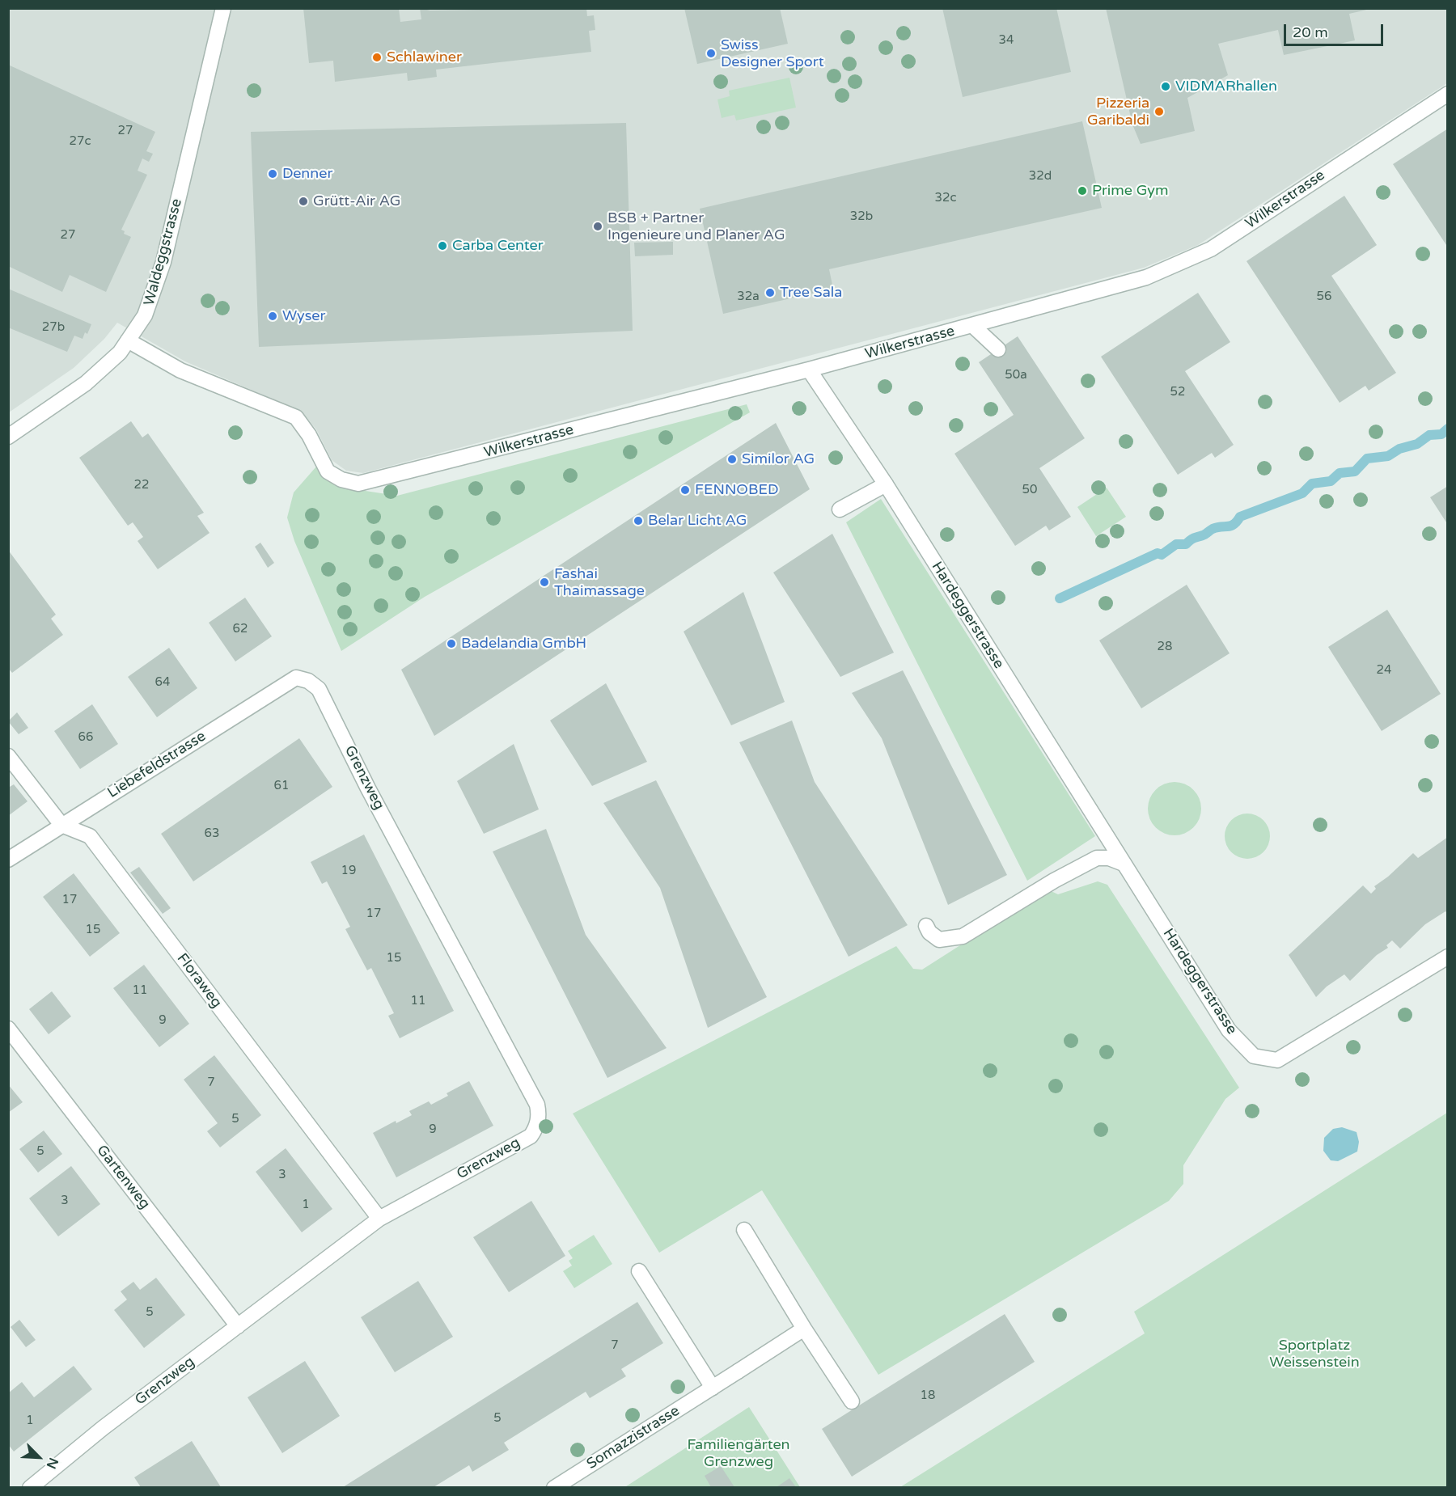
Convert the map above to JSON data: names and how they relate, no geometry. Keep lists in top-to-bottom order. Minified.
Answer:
{"streets":{"street":["Wilkerstrasse","Waldeggstrasse","Hardeggerstrasse","Liebefeldstrasse","Grenzweg","Floraweg","Gartenweg","Somazzistrasse"]},"crossings":[["Wilkerstrasse","Waldeggstrasse"],["Wilkerstrasse","Hardeggerstrasse"],["Liebefeldstrasse","Grenzweg"],["Liebefeldstrasse","Floraweg"],["Grenzweg","Floraweg"],["Grenzweg","Gartenweg"]],"parks":["Sportplatz Weissenstein","Familiengärten Grenzweg"],"places":["Swiss Designer Sport","Schlawiner","VIDMARhallen","Pizzeria Garibaldi","Denner","Prime Gym","Grütt-Air AG","BSB + Partner Ingenieure und Planer AG","Carba Center","Tree Sala","Wyser","Similor AG","FENNOBED","Belar Licht AG","Fashai Thaimassage","Badelandia GmbH"],"house_numbers":["34","27","27c","32d","32c","32b","27","32a","56","27b","50a","52","22","50","62","28","24","64","66","61","63","19","17","17","15","15","11","11","9","7","5","9","5","3","3","1","5","7","18","5","1"],"scale_bar":"20 m","north":"bottom right"}
